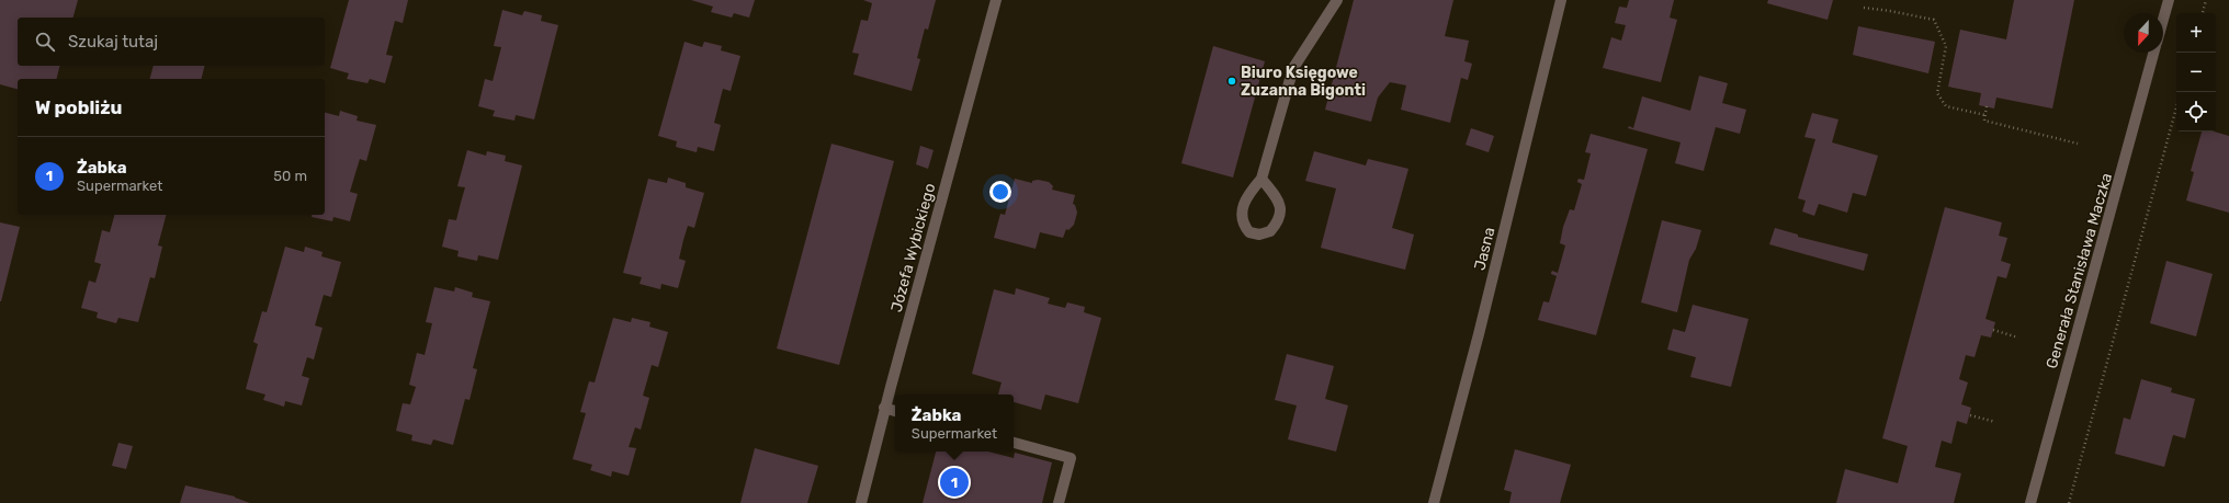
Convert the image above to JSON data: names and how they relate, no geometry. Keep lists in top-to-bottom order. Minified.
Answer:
{"streets":{"street":["Józefa Wybickiego","Jasna","Generała Stanisława Maczka"]},"places":["Biuro Księgowe Zuzanna Bigonti"],"north":"bottom","page":{"map_buttons":["+","−"],"search":"Szukaj tutaj","heading":"W pobliżu","list":[{"mark":"1","name":"Żabka","note":"Supermarket","value":"50 m"}],"popup":["Żabka","Supermarket"],"pins":"1"}}
